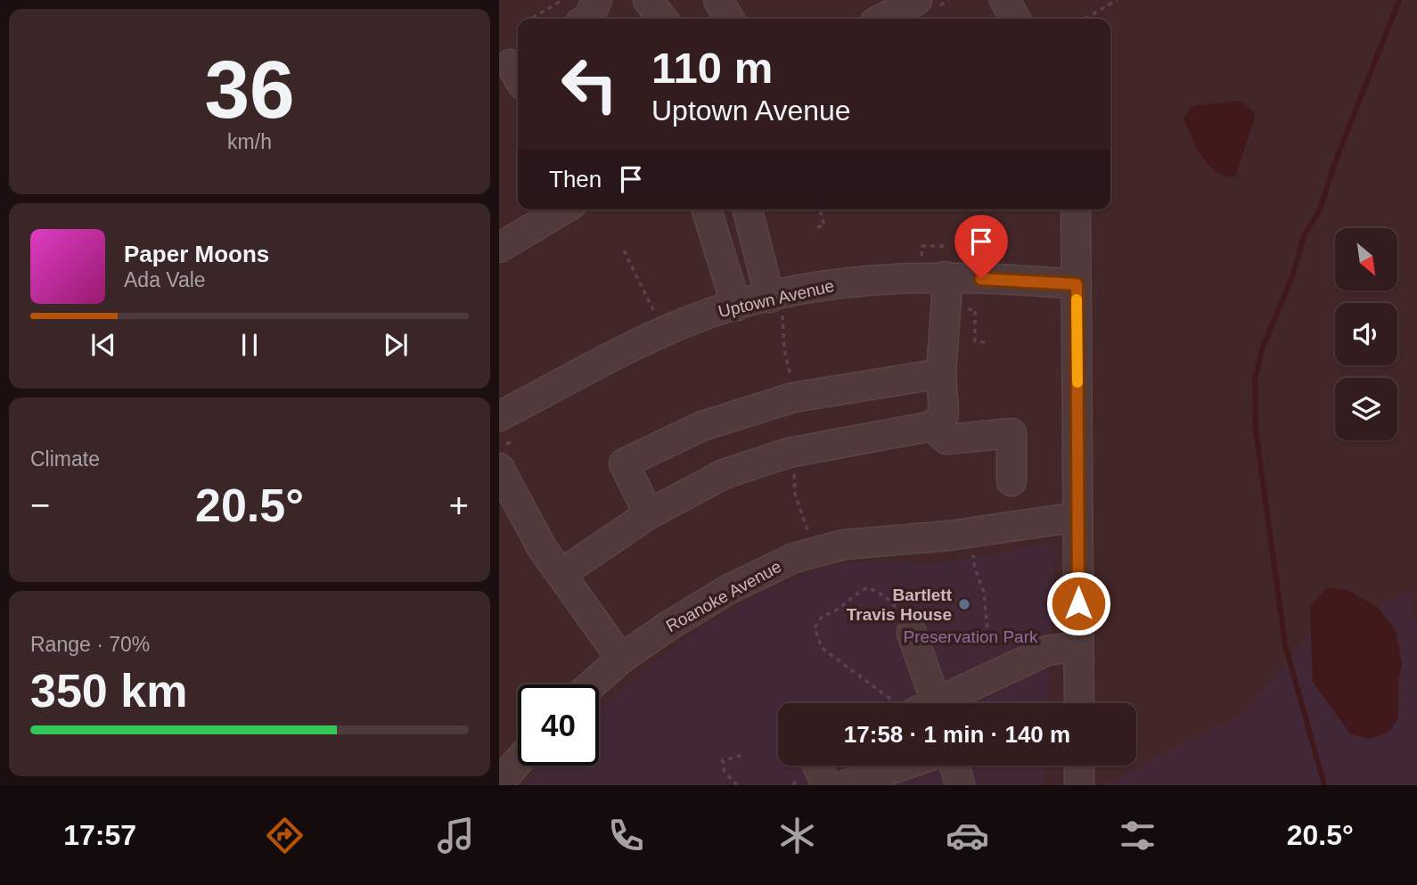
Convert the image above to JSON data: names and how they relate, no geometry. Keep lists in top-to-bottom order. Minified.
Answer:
{"streets":{"street":["Uptown Avenue","Roanoke Avenue"]},"parks":["Preservation Park"],"places":["Bartlett Travis House"],"north":"bottom right","page":{"tile":[["36","km/h"],"Climate",["Range · 70%","350 km"]],"turn":["110 m","Uptown Avenue"],"then":"Then","song":["Paper Moons","Ada Vale"],"heat":["−","20.5°","+"],"limit":"40","trip":"17:58 · 1 min · 140 m","tabs":["17:57","20.5°"]}}
